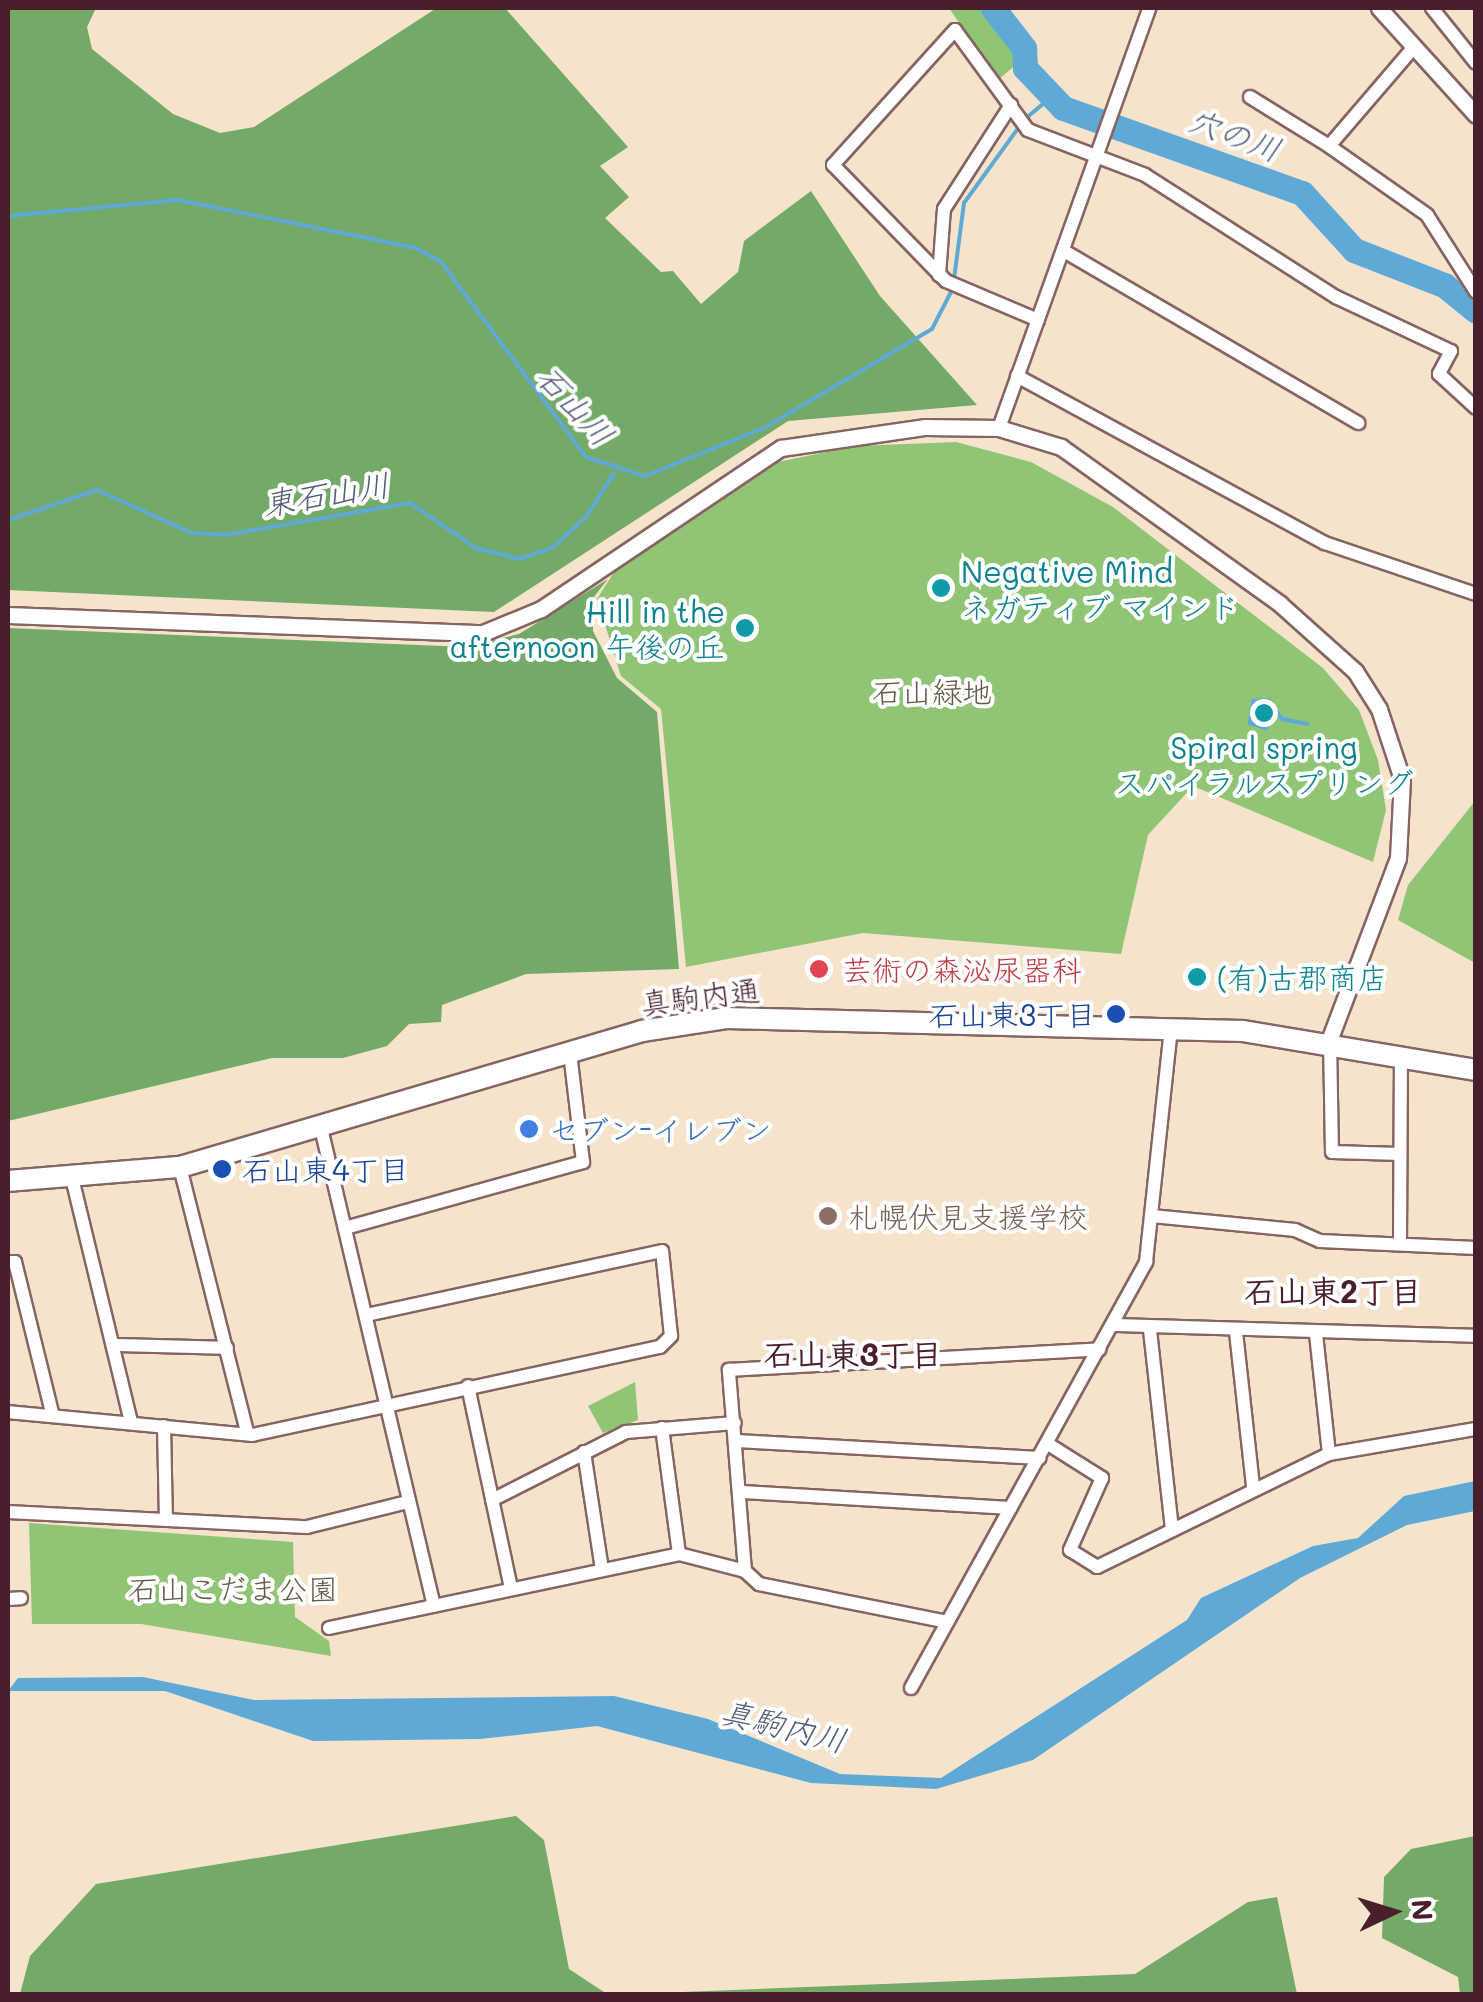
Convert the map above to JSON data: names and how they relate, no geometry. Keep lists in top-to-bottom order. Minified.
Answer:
{"streets":{"highway":["真駒内通"]},"districts":["石山東2丁目","石山東3丁目"],"water":["穴の川","石山川","東石山川","真駒内川"],"parks":["石山緑地","石山こだま公園"],"places":["Negative Mind ネガティブ マインド","Hill in the afternoon 午後の丘","Spiral spring スパイラルスプリング","芸術の森泌尿器科","(有)古郡商店","石山東3丁目","セブン-イレブン","石山東4丁目","札幌伏見支援学校"],"north":"right"}
